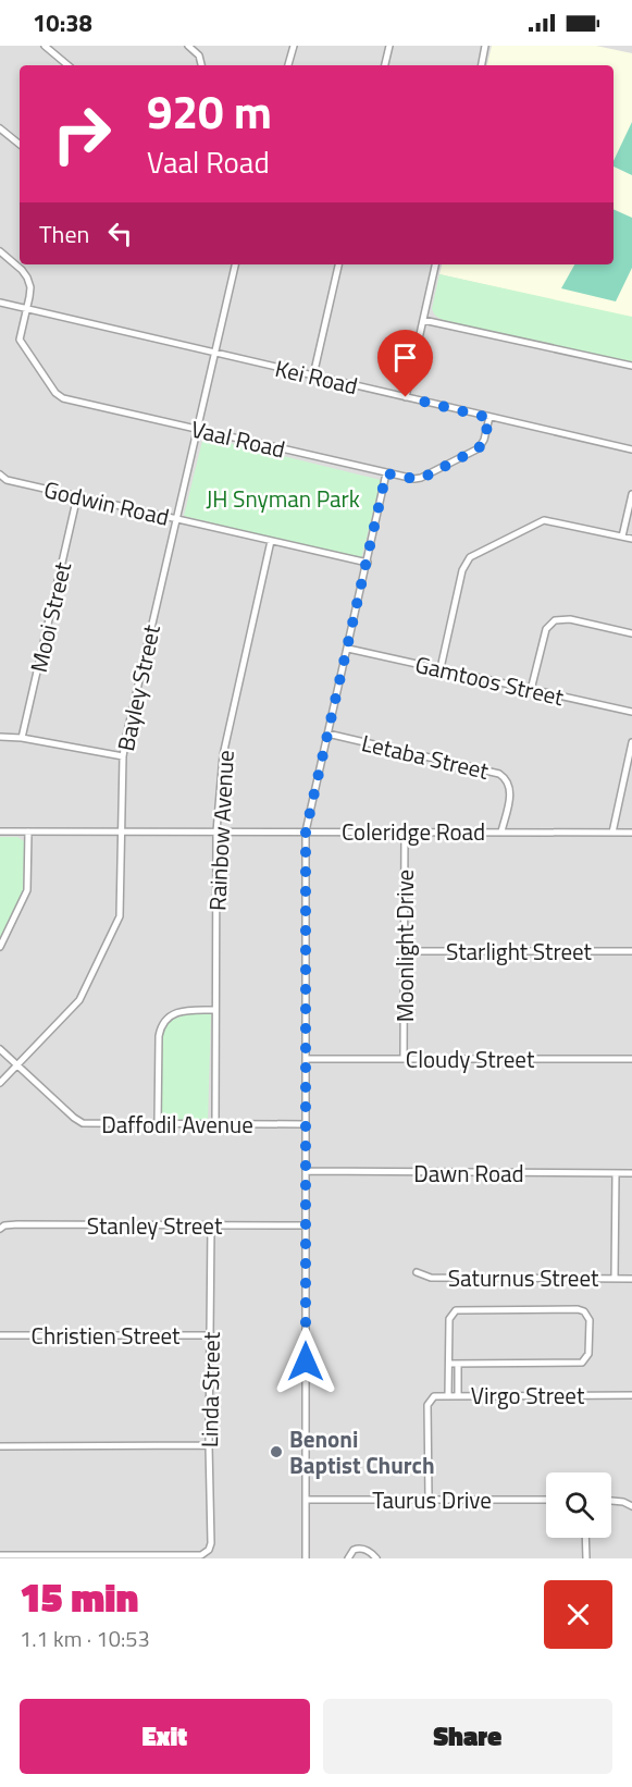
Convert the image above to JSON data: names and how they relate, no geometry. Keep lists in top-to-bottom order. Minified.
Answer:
{"streets":{"street":["Kei Road","Vaal Road","Godwin Road","Mooi Street","Gamtoos Street","Bayley Street","Letaba Street","Rainbow Avenue","Coleridge Road","Moonlight Drive","Starlight Street","Cloudy Street","Daffodil Avenue","Dawn Road","Stanley Street","Saturnus Street","Christien Street","Linda Street","Virgo Street","Taurus Drive"]},"crossings":[["Kei Road","Vaal Road"],["Kei Road","Bayley Street"],["Vaal Road","Bayley Street"],["Godwin Road","Mooi Street"],["Godwin Road","Bayley Street"],["Godwin Road","Rainbow Avenue"],["Bayley Street","Coleridge Road"],["Bayley Street","Daffodil Avenue"],["Letaba Street","Coleridge Road"],["Rainbow Avenue","Coleridge Road"],["Rainbow Avenue","Daffodil Avenue"],["Coleridge Road","Moonlight Drive"],["Moonlight Drive","Starlight Street"],["Moonlight Drive","Cloudy Street"],["Stanley Street","Linda Street"],["Christien Street","Linda Street"],["Virgo Street","Taurus Drive"]],"parks":["JH Snyman Park"],"places":["Benoni Baptist Church"],"page":{"status":"10:38","turn":["920 m","Vaal Road"],"then":"Then","heading":["15 min","1.1 km · 10:53"],"buttons":["Exit","Share"]}}
